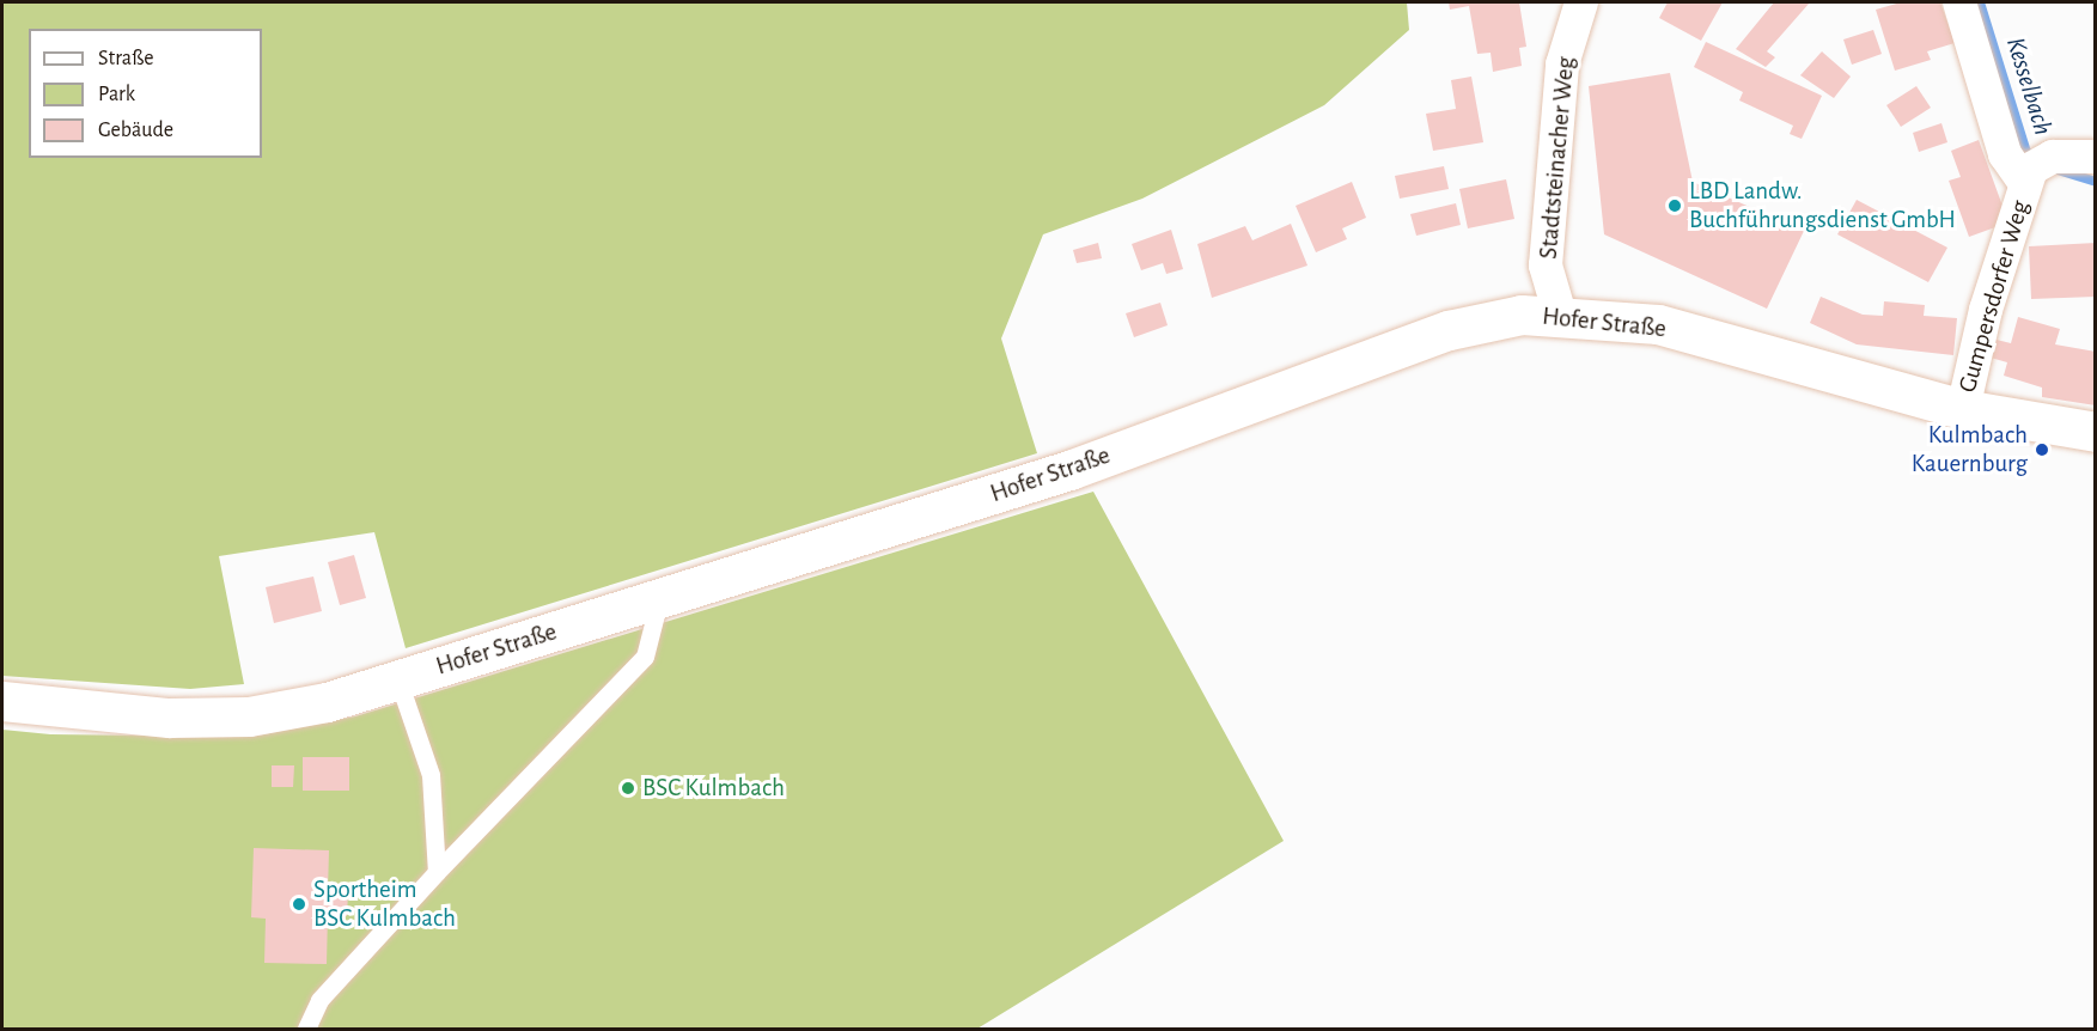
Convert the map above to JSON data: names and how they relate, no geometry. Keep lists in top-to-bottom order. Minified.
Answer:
{"streets":{"street":["Stadtsteinacher Weg","Gumpersdorfer Weg","Hofer Straße"]},"crossings":[["Stadtsteinacher Weg","Hofer Straße"],["Gumpersdorfer Weg","Hofer Straße"]],"water":["Kesselbach"],"places":["LBD Landw. Buchführungsdienst GmbH","Kulmbach Kauernburg","BSC Kulmbach","Sportheim BSC Kulmbach"],"legend":["Straße","Park","Gebäude"]}
